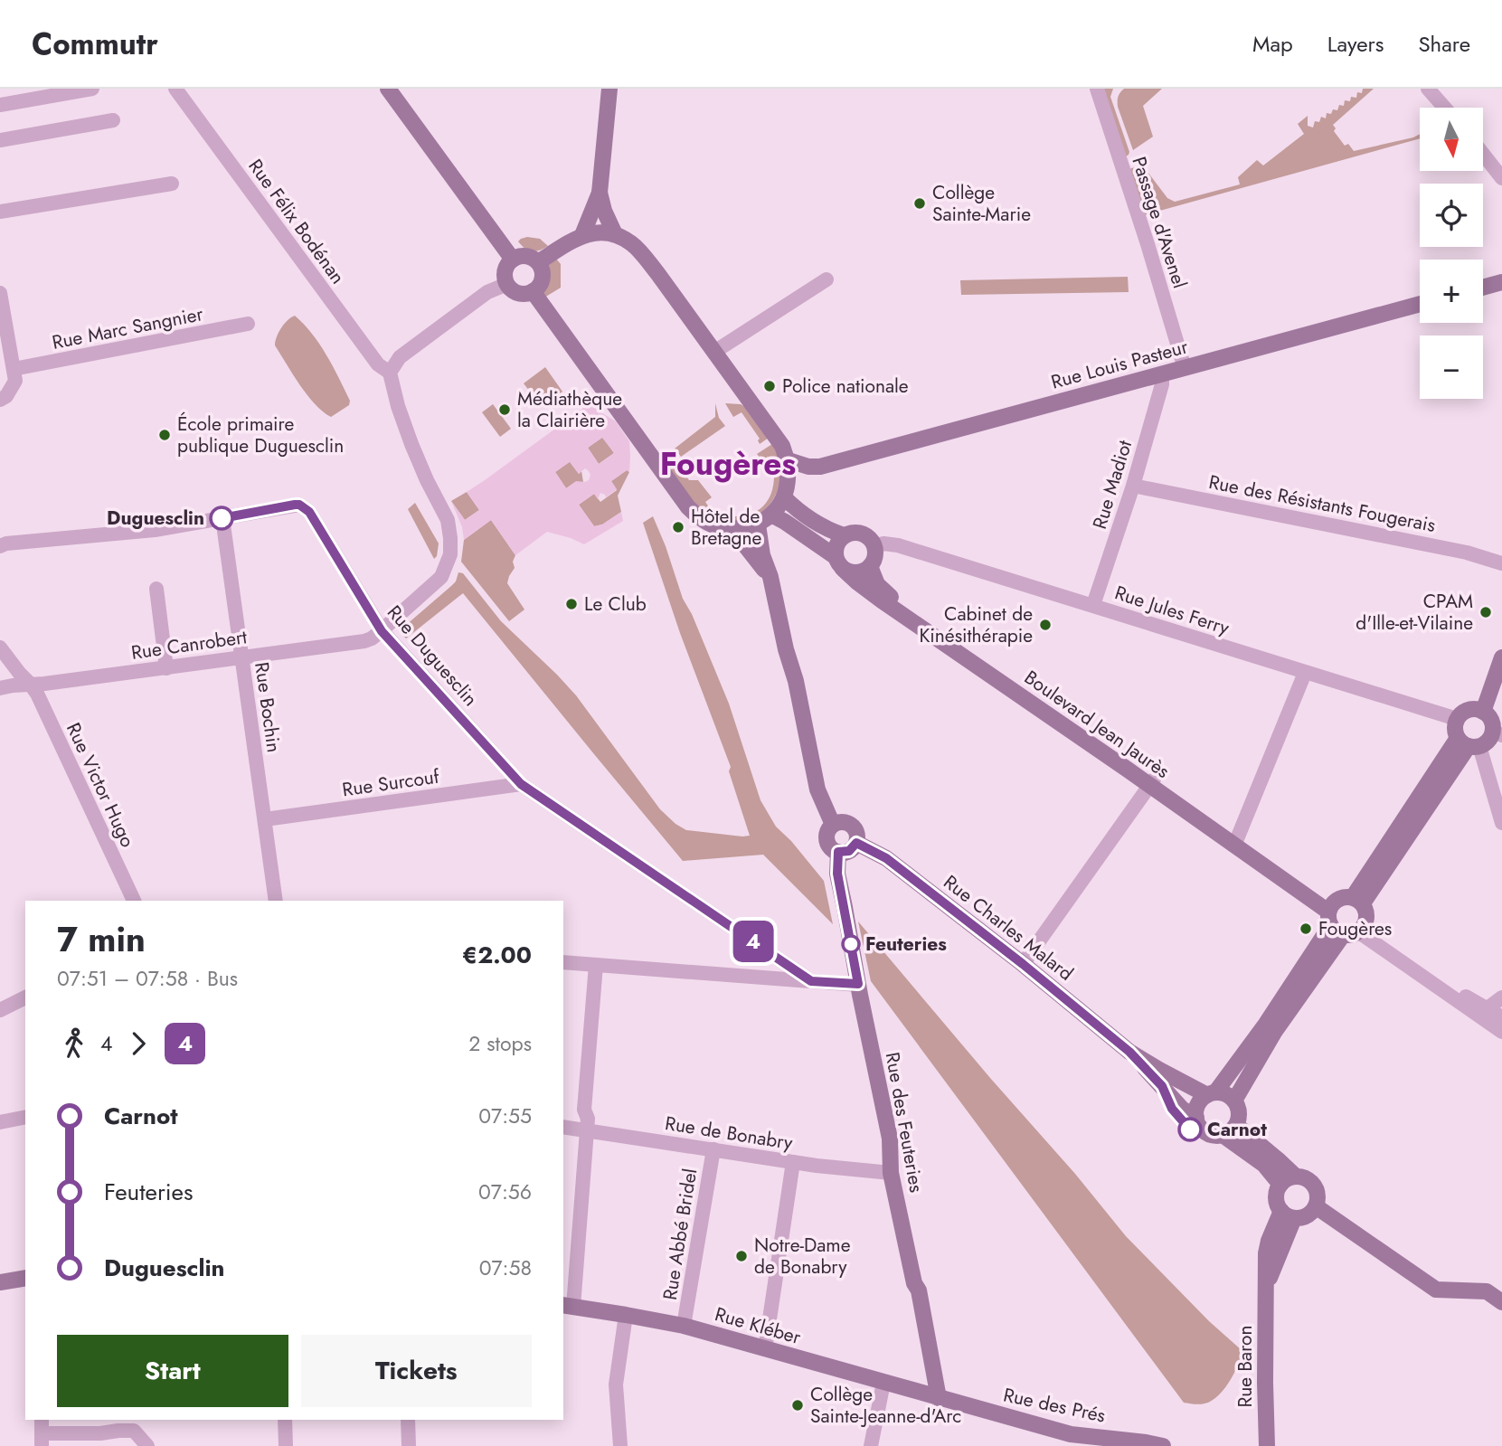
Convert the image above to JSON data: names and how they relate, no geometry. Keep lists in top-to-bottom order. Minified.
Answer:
{"streets":{"main road":["Rue Louis Pasteur","Boulevard Jean Jaurès","Rue Charles Malard","Rue des Feuteries","Rue Kléber","Rue Baron","Rue des Prés"],"street":["Rue Félix Bodénan","Passage d'Avenel","Rue Marc Sangnier","Rue Madiot","Rue des Résistants Fougerais","Rue Jules Ferry","Rue Canrobert","Rue Duguesclin","Rue Bochin","Rue Surcouf","Rue Victor Hugo","Rue de Bonabry","Rue Abbé Bridel"]},"crossings":[["Passage d'Avenel","Rue Louis Pasteur"],["Rue Louis Pasteur","Rue Madiot"],["Rue Madiot","Rue des Résistants Fougerais"],["Rue Madiot","Rue Jules Ferry"],["Rue Jules Ferry","Boulevard Jean Jaurès"],["Rue Canrobert","Rue Duguesclin"],["Rue Canrobert","Rue Bochin"],["Rue Canrobert","Rue Victor Hugo"],["Rue Duguesclin","Rue Bochin"],["Rue Duguesclin","Rue Surcouf"],["Rue Bochin","Rue Surcouf"],["Rue Charles Malard","Rue des Feuteries"],["Rue des Feuteries","Rue de Bonabry"],["Rue des Feuteries","Rue Kléber"],["Rue des Feuteries","Rue des Prés"],["Rue de Bonabry","Rue Abbé Bridel"],["Rue Abbé Bridel","Rue Kléber"],["Rue Kléber","Rue des Prés"]],"districts":["Fougères"],"places":["Collège Sainte-Marie","Police nationale","Médiathèque la Clairière","École primaire publique Duguesclin","Duguesclin","Hôtel de Bretagne","Le Club","CPAM d'Ille-et-Vilaine","Cabinet de Kinésithérapie","Fougères","Feuteries","Carnot","Notre-Dame de Bonabry","Collège Sainte-Jeanne-d'Arc"],"lines":["bus line 4"],"north":"bottom","page":{"header":"Commutr","nav":["Map","Layers","Share"],"on_map":"4","map_buttons":["+","−"],"heading":["7 min","07:51 – 07:58 · Bus","€2.00"],"legs":["4","4","2 stops"],"list":[{"name":"Carnot","value":"07:55"},{"name":"Feuteries","value":"07:56"},{"name":"Duguesclin","value":"07:58"}],"buttons":["Start","Tickets"]}}
